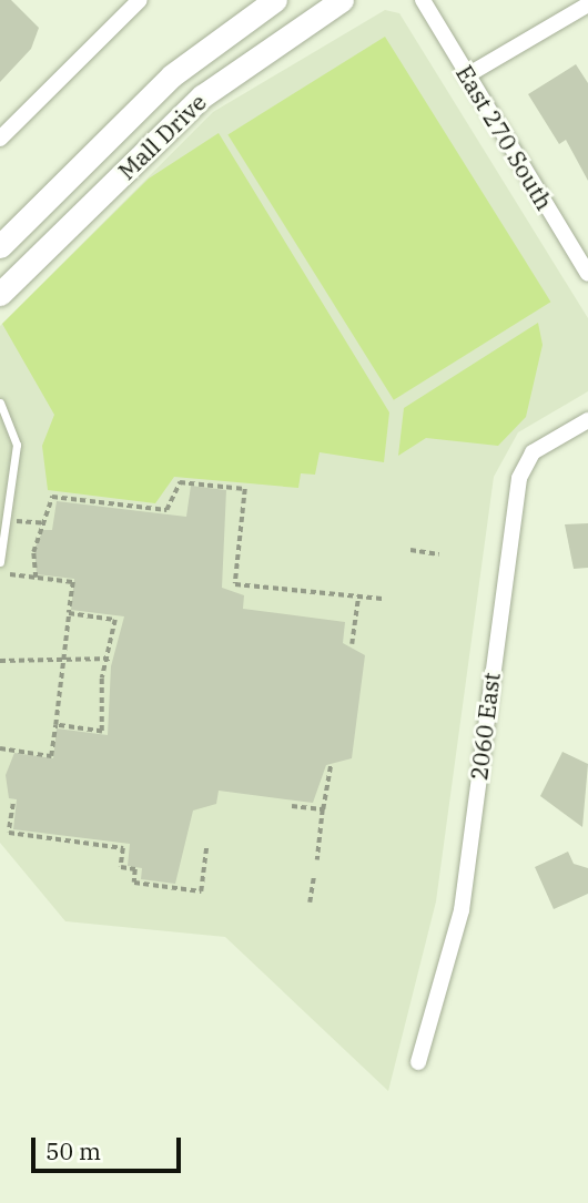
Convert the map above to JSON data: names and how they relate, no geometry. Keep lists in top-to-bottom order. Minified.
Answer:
{"streets":{"main road":["Mall Drive"],"street":["East 270 South","2060 East"]},"scale_bar":"50 m"}
